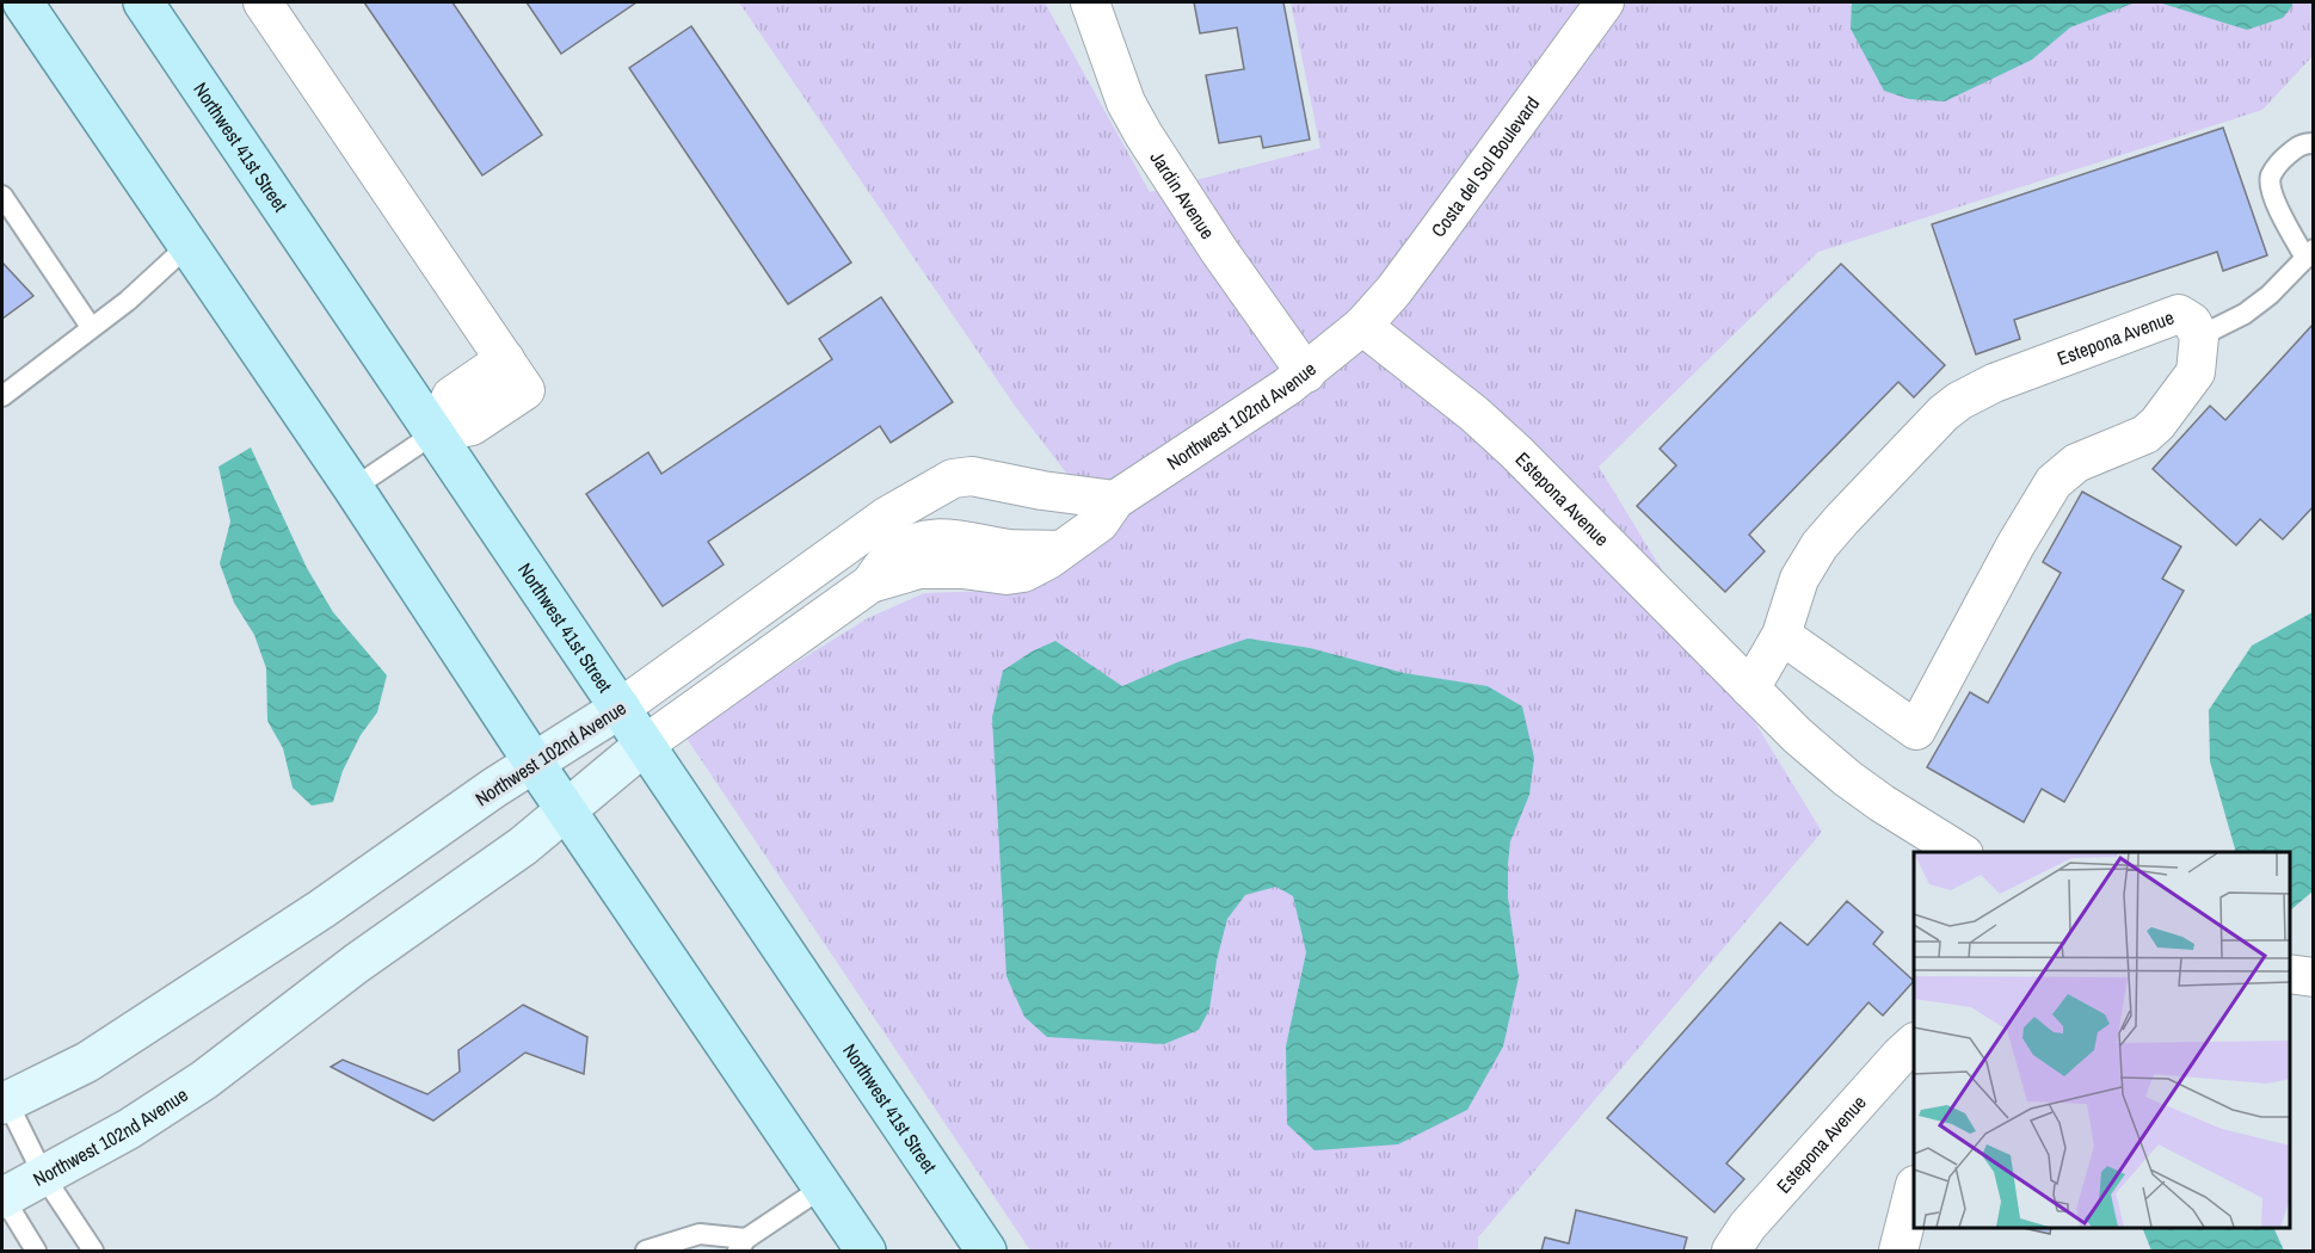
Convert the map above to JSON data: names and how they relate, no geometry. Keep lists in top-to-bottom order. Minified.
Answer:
{"streets":{"main road":["Northwest 41st Street"],"street":["Costa del Sol Boulevard","Jardin Avenue","Estepona Avenue","Northwest 102nd Avenue"]},"crossings":[["Northwest 41st Street","Northwest 102nd Avenue"],["Costa del Sol Boulevard","Estepona Avenue"],["Costa del Sol Boulevard","Northwest 102nd Avenue"],["Jardin Avenue","Northwest 102nd Avenue"],["Estepona Avenue","Northwest 102nd Avenue"]]}
